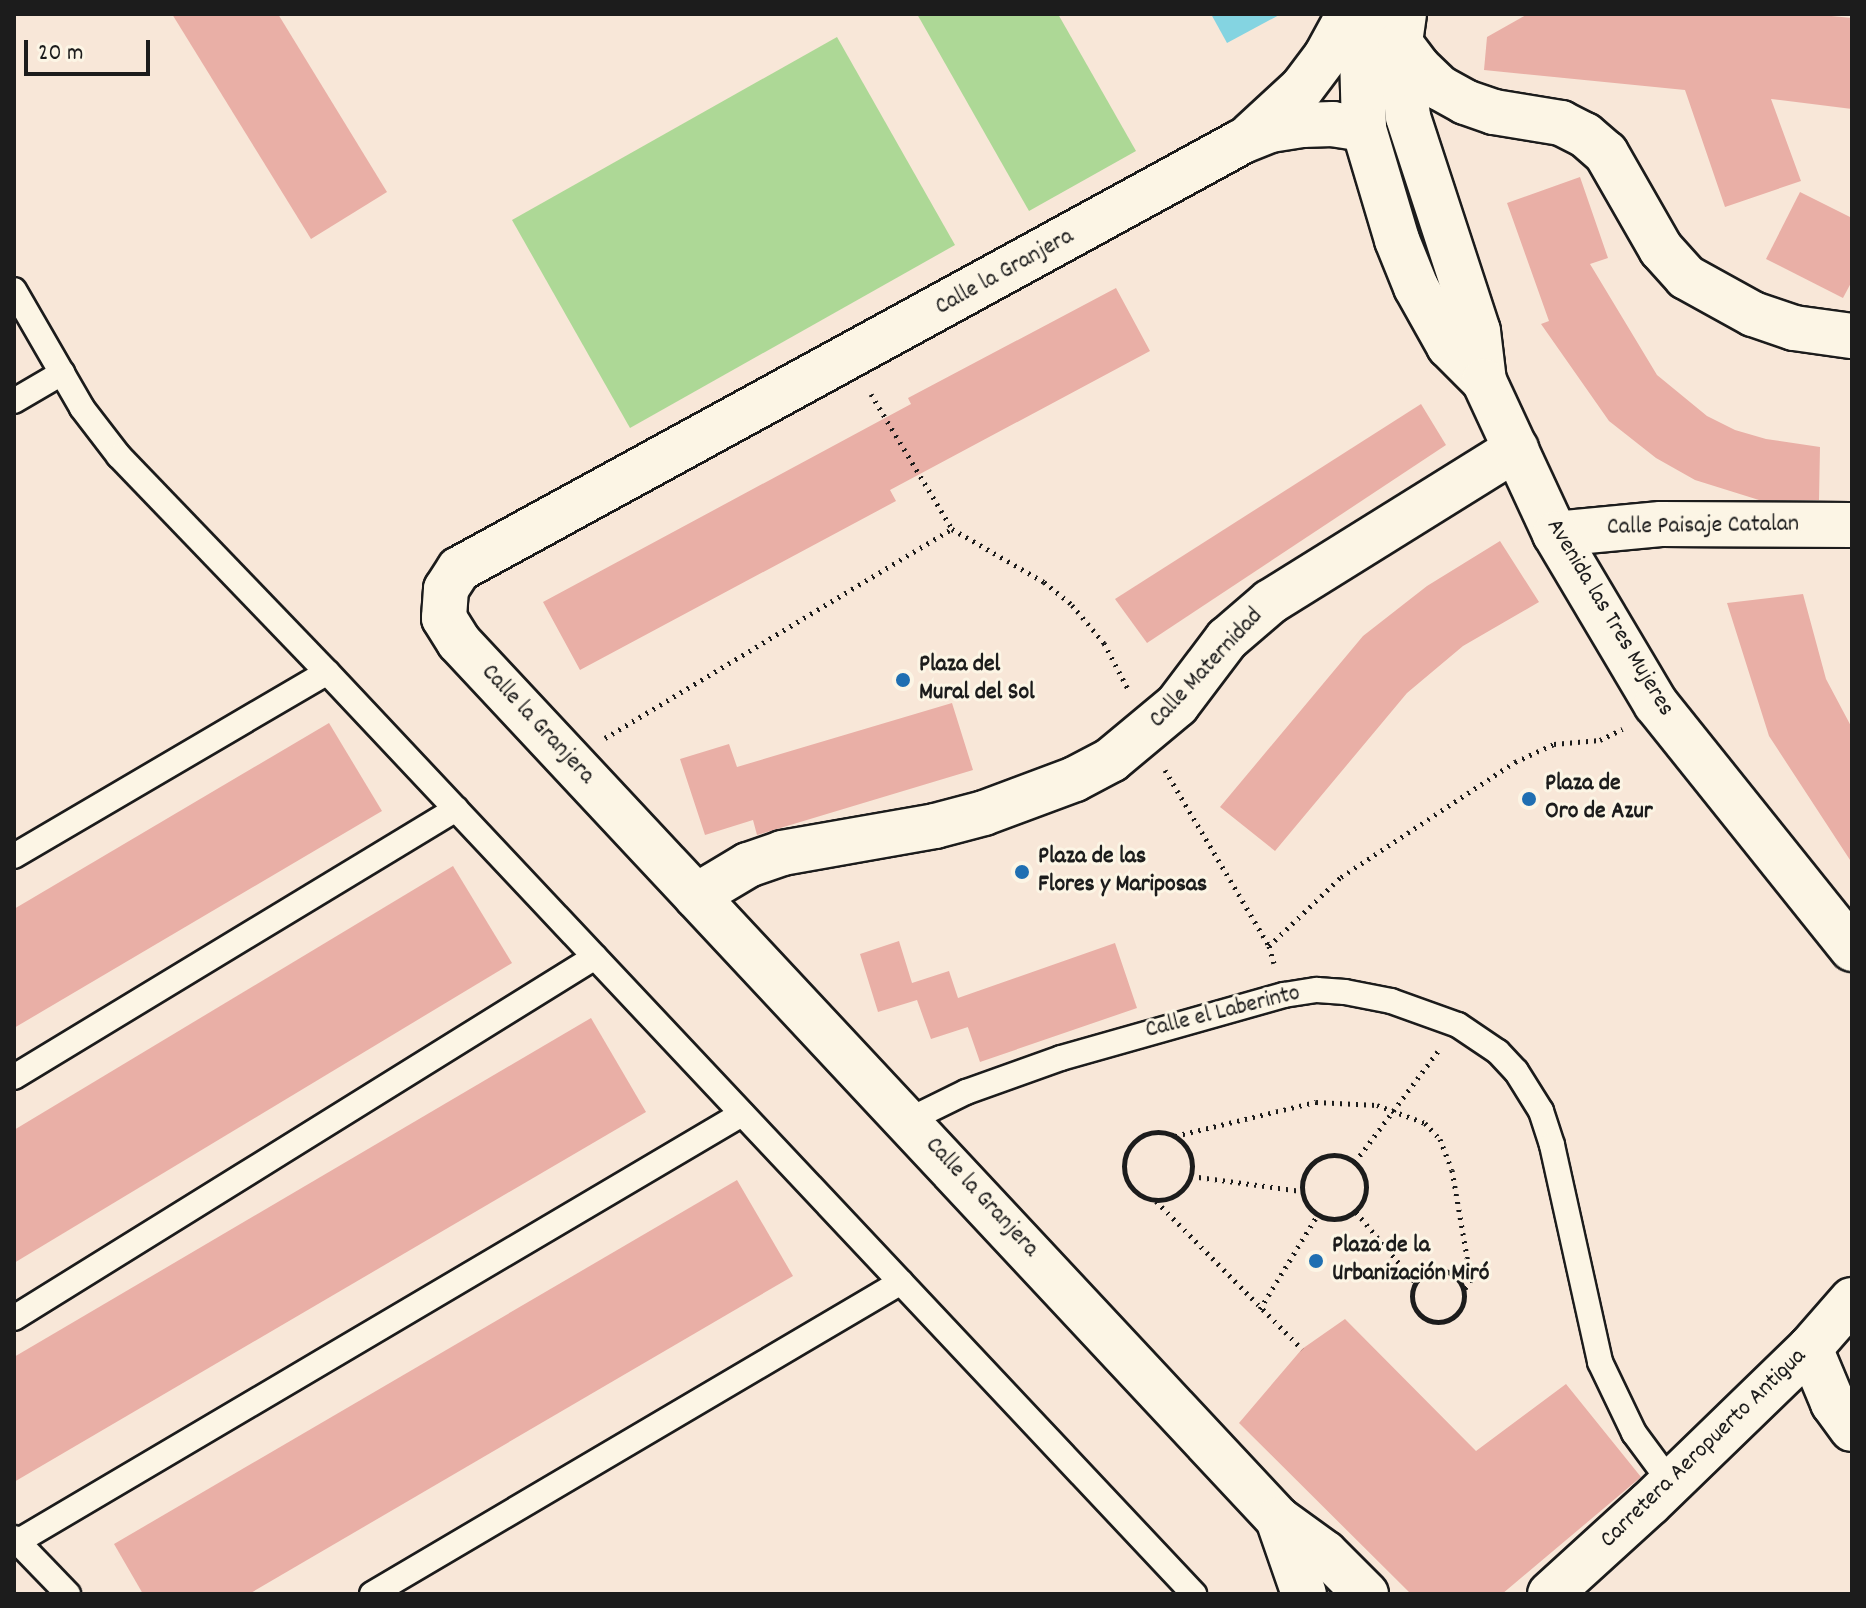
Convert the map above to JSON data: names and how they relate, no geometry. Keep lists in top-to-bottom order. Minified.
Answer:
{"streets":{"street":["Calle la Granjera","Calle Paisaje Catalan","Avenida las Tres Mujeres","Calle Maternidad","Carretera Aeropuerto Antigua"],"lane":["Calle el Laberinto"]},"crossings":[["Calle la Granjera","Avenida las Tres Mujeres"],["Calle la Granjera","Calle Maternidad"],["Calle la Granjera","Calle el Laberinto"],["Calle Paisaje Catalan","Avenida las Tres Mujeres"],["Avenida las Tres Mujeres","Calle Maternidad"],["Calle el Laberinto","Carretera Aeropuerto Antigua"]],"places":["Plaza del Mural del Sol","Plaza de Oro de Azur","Plaza de las Flores y Mariposas","Plaza de la Urbanización Miró"],"scale_bar":"20 m"}
